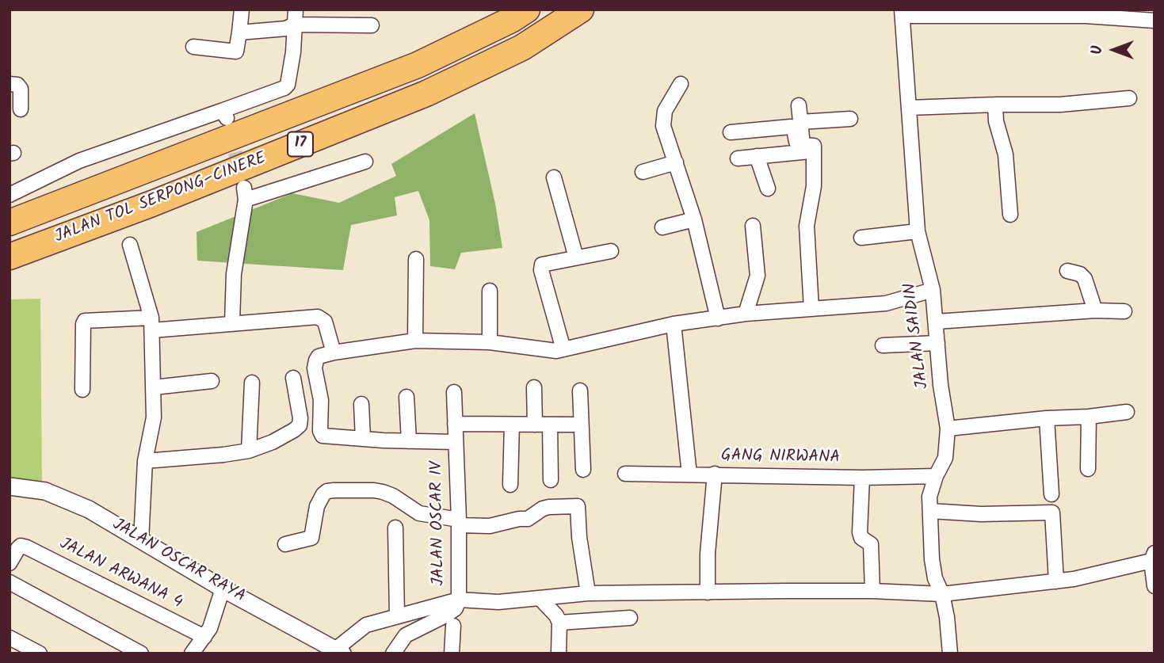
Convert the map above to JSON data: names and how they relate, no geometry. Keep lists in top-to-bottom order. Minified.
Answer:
{"streets":{"highway":["17","JALAN TOL SERPONG–CINERE"],"street":["JALAN SAIDIN","GANG NIRWANA","JALAN OSCAR IV","JALAN OSCAR RAYA","JALAN ARWANA 4"]},"crossings":[["JALAN SAIDIN","GANG NIRWANA"]],"north":"left"}
